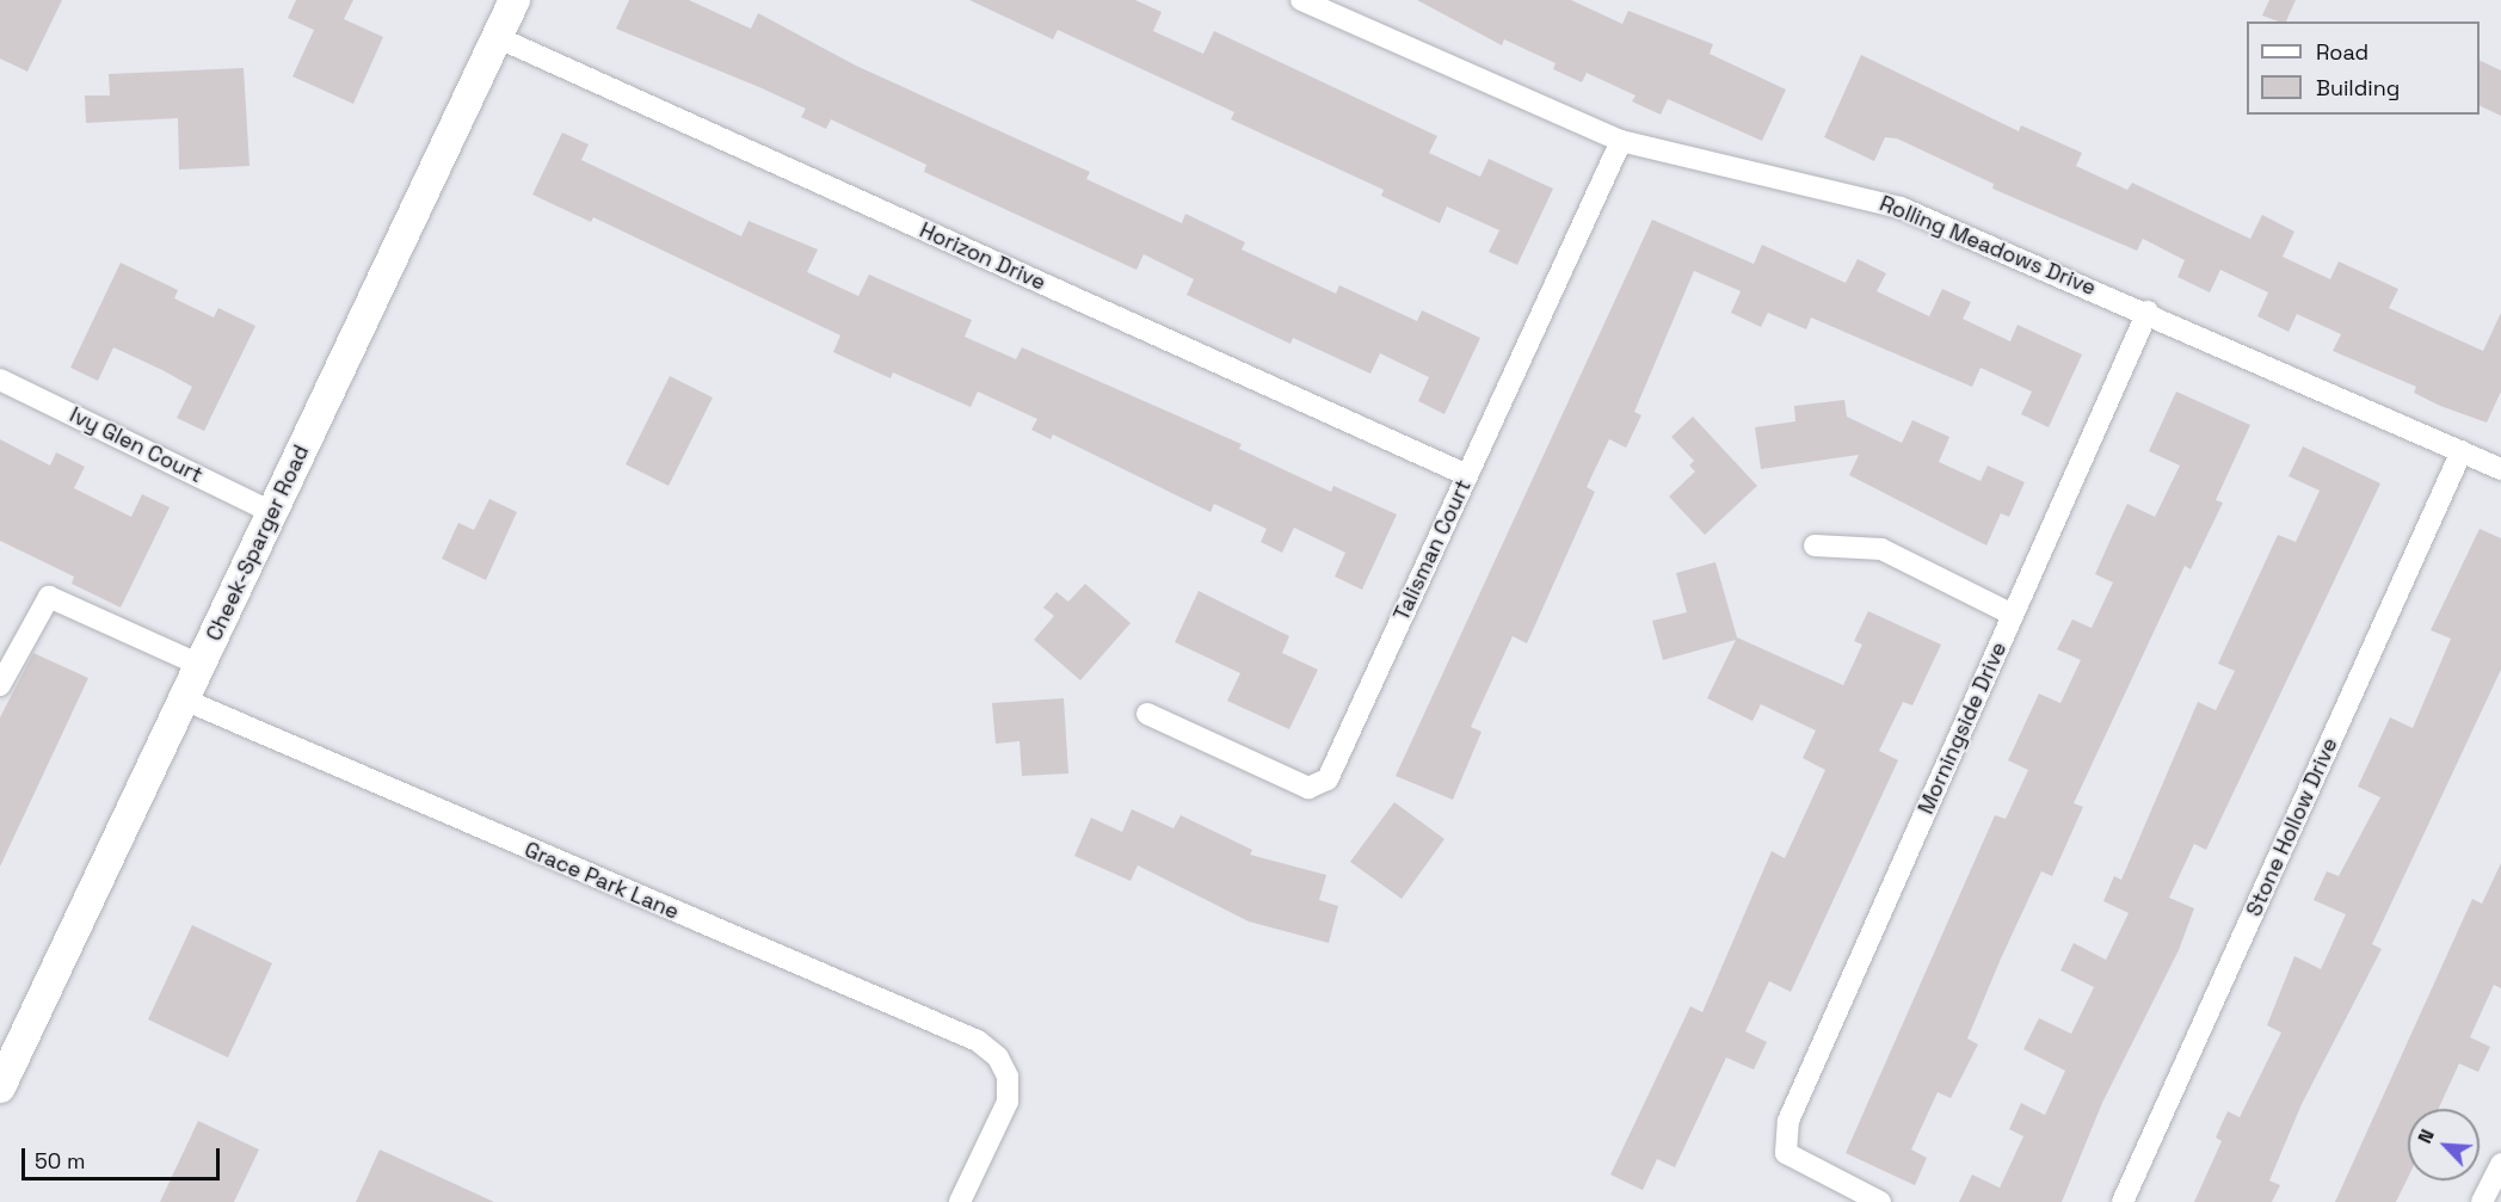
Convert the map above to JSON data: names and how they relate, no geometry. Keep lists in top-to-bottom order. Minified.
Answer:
{"streets":{"main road":["Cheek-Sparger Road"],"street":["Rolling Meadows Drive","Horizon Drive","Ivy Glen Court","Talisman Court","Morningside Drive","Stone Hollow Drive","Grace Park Lane"]},"crossings":[["Rolling Meadows Drive","Talisman Court"],["Rolling Meadows Drive","Morningside Drive"],["Rolling Meadows Drive","Stone Hollow Drive"],["Horizon Drive","Cheek-Sparger Road"],["Horizon Drive","Talisman Court"],["Ivy Glen Court","Cheek-Sparger Road"],["Cheek-Sparger Road","Grace Park Lane"]],"legend":["Road","Building"],"scale_bar":"50 m","north":"top left"}
